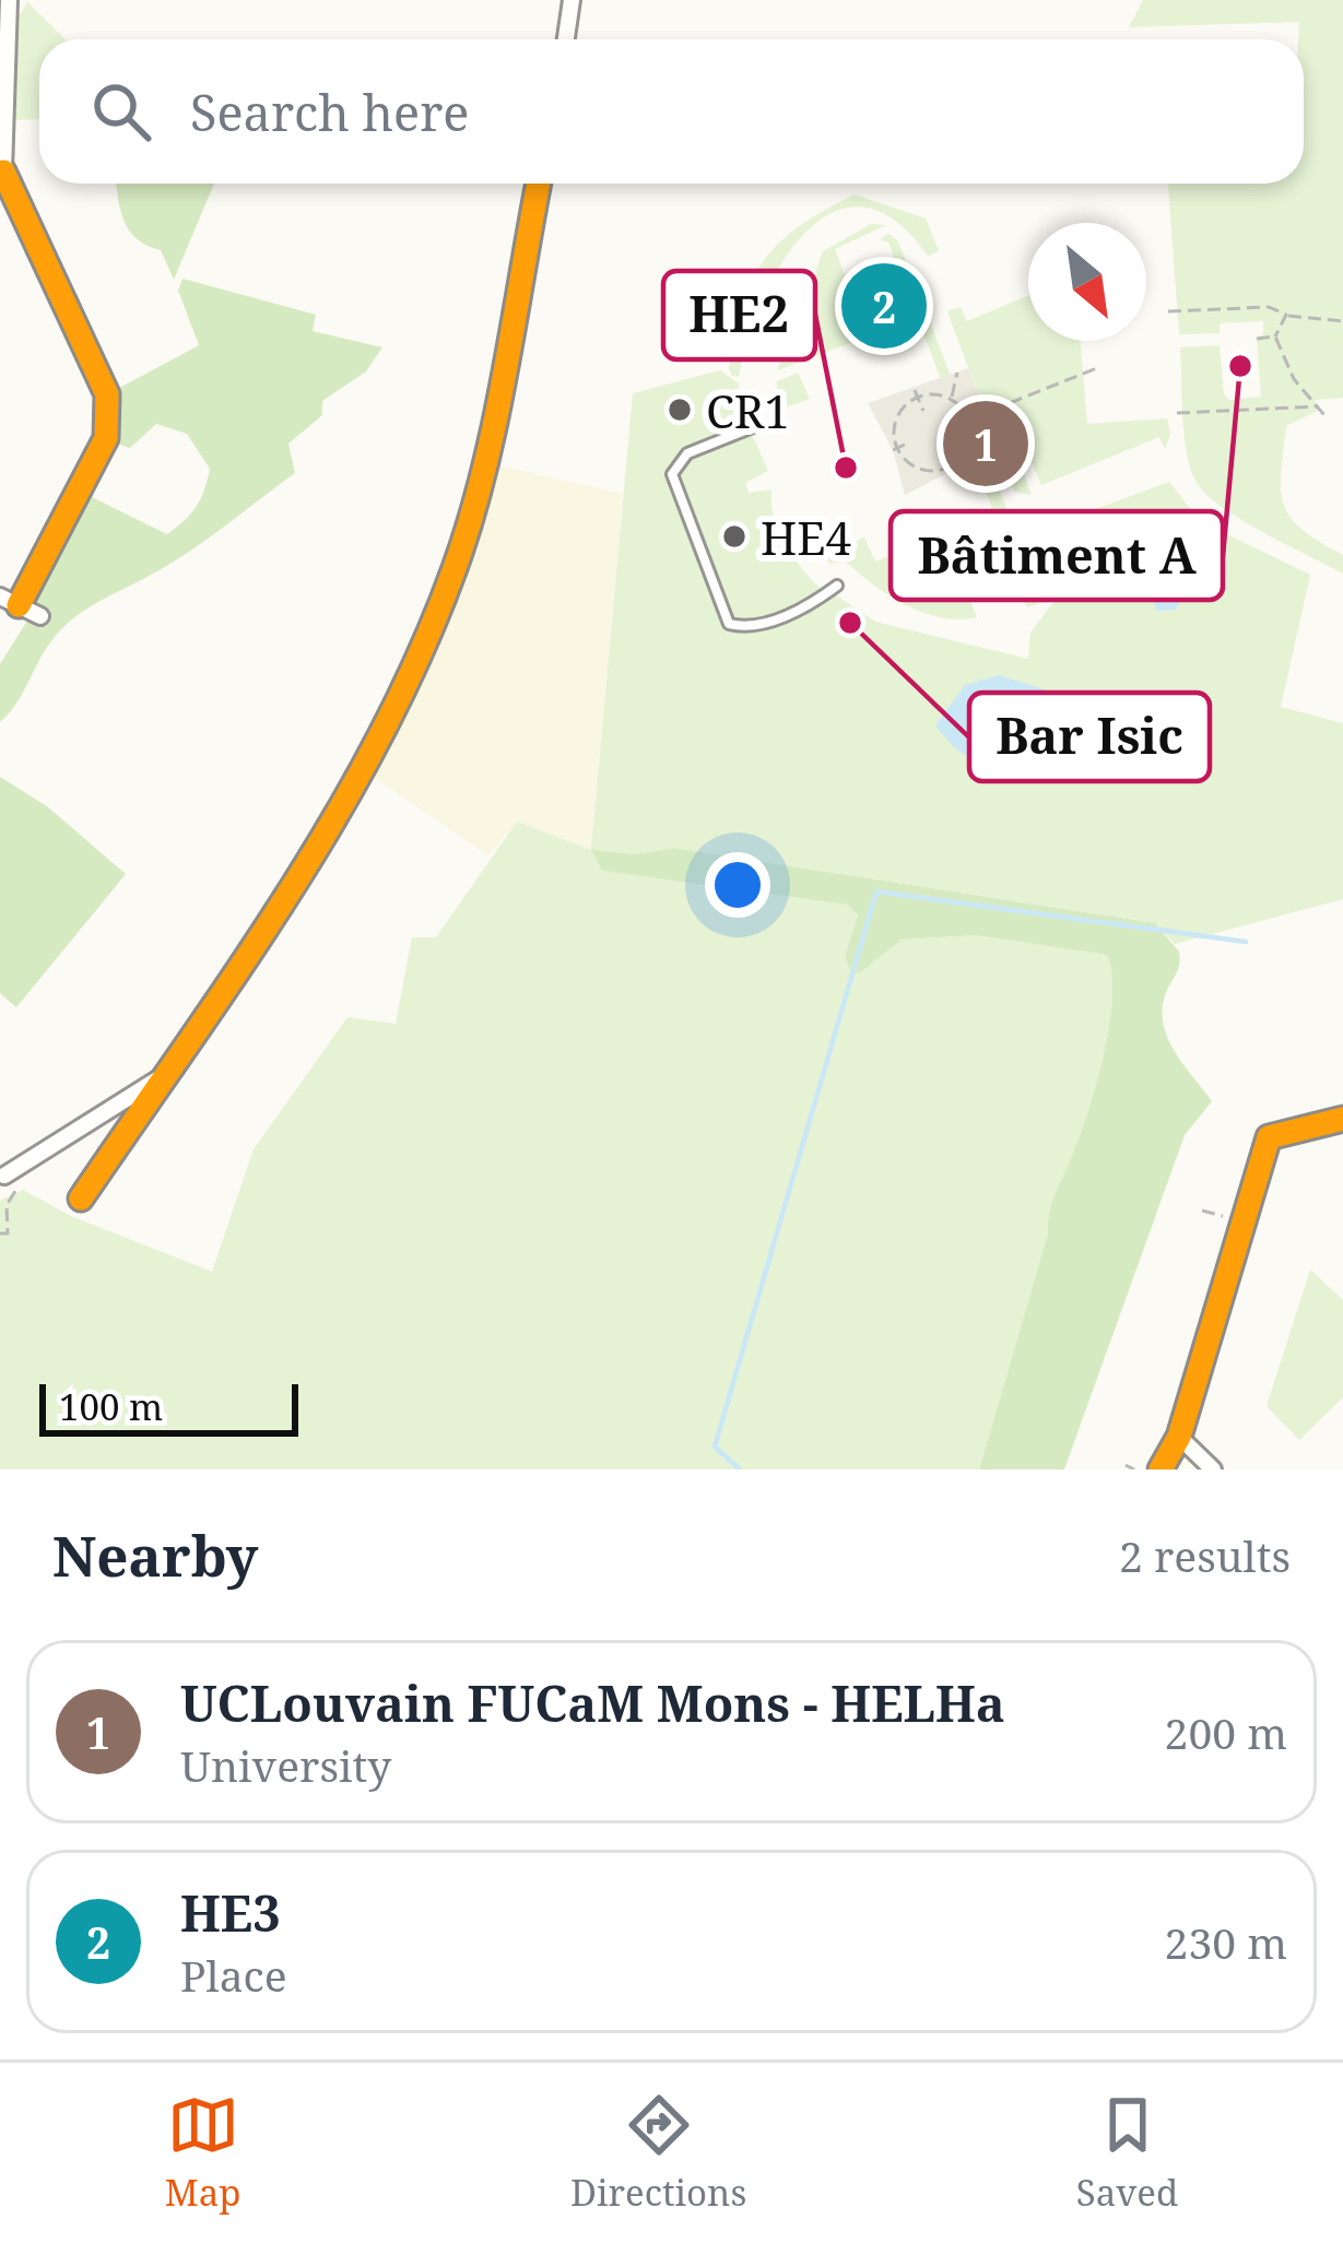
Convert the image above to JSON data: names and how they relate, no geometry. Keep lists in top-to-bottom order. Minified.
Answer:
{"places":["Bâtiment A","CR1","HE2","HE4","Bar Isic"],"scale_bar":"100 m","north":"bottom right","page":{"search":"Search here","pins":["2","1"],"scale":"100 m","heading":["Nearby","2 results"],"list":[{"mark":"1","name":"UCLouvain FUCaM Mons - HELHa","note":"University","value":"200 m"},{"mark":"2","name":"HE3","note":"Place","value":"230 m"}],"nav":["Map","Directions","Saved"]}}
